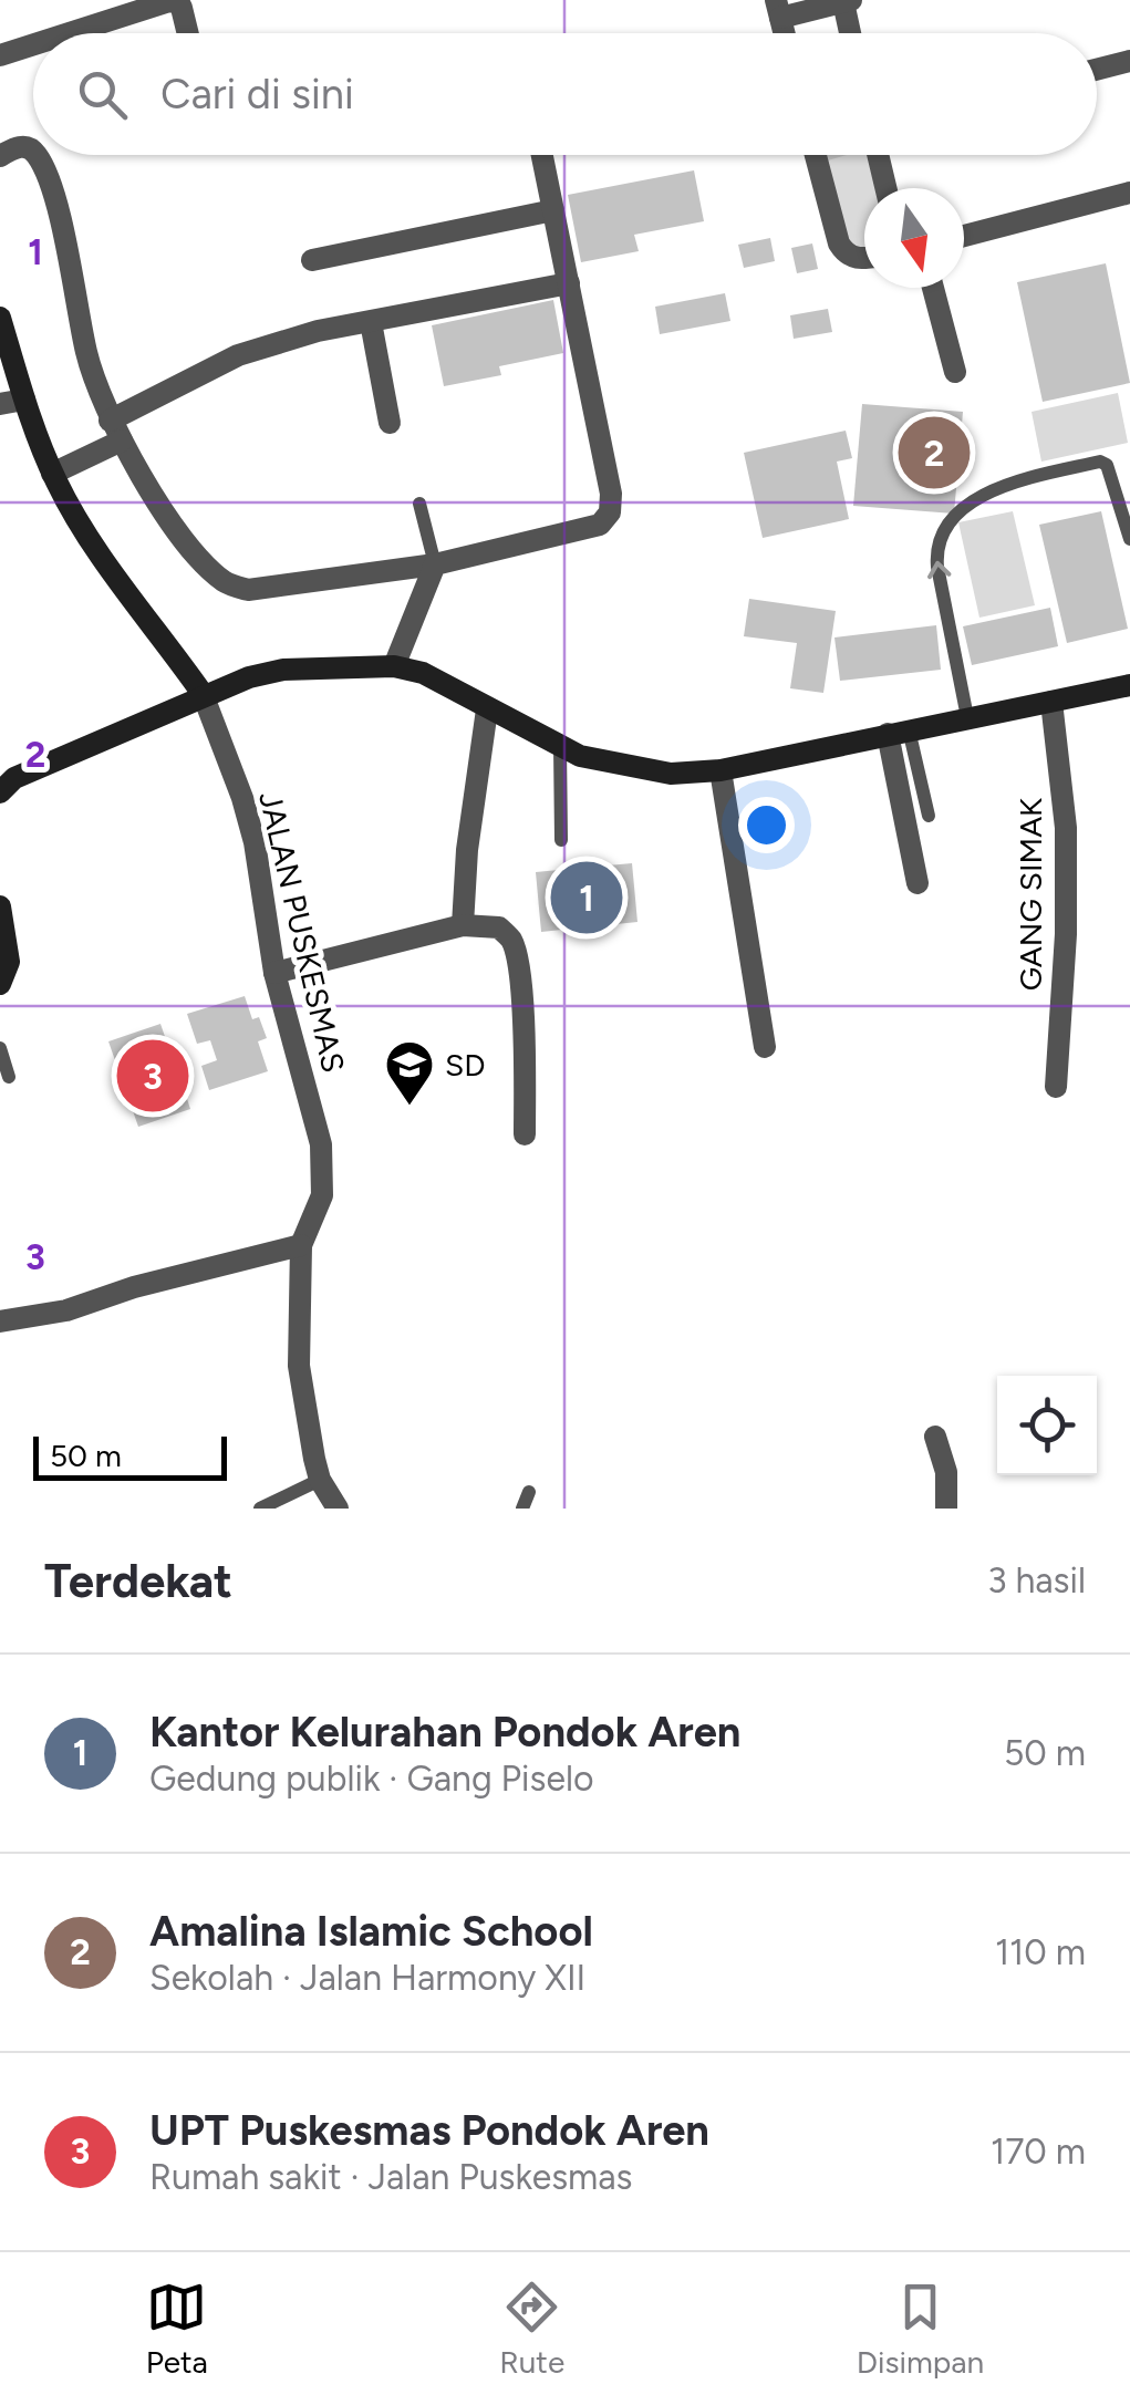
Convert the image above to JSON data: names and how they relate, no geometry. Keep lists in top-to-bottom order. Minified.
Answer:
{"streets":{"street":["GANG SIMAK","JALAN PUSKESMAS"]},"places":{"school or university":["SD"]},"scale_bar":"50 m","north":"bottom","page":{"search":"Cari di sini","pins":["2","1","3"],"scale":"50 m","heading":["Terdekat","3 hasil"],"list":[{"mark":"1","name":"Kantor Kelurahan Pondok Aren","note":"Gedung publik · Gang Piselo","value":"50 m"},{"mark":"2","name":"Amalina Islamic School","note":"Sekolah · Jalan Harmony XII","value":"110 m"},{"mark":"3","name":"UPT Puskesmas Pondok Aren","note":"Rumah sakit · Jalan Puskesmas","value":"170 m"}],"nav":["Peta","Rute","Disimpan"]},"grid":{"rows":["1","2","3"]}}
